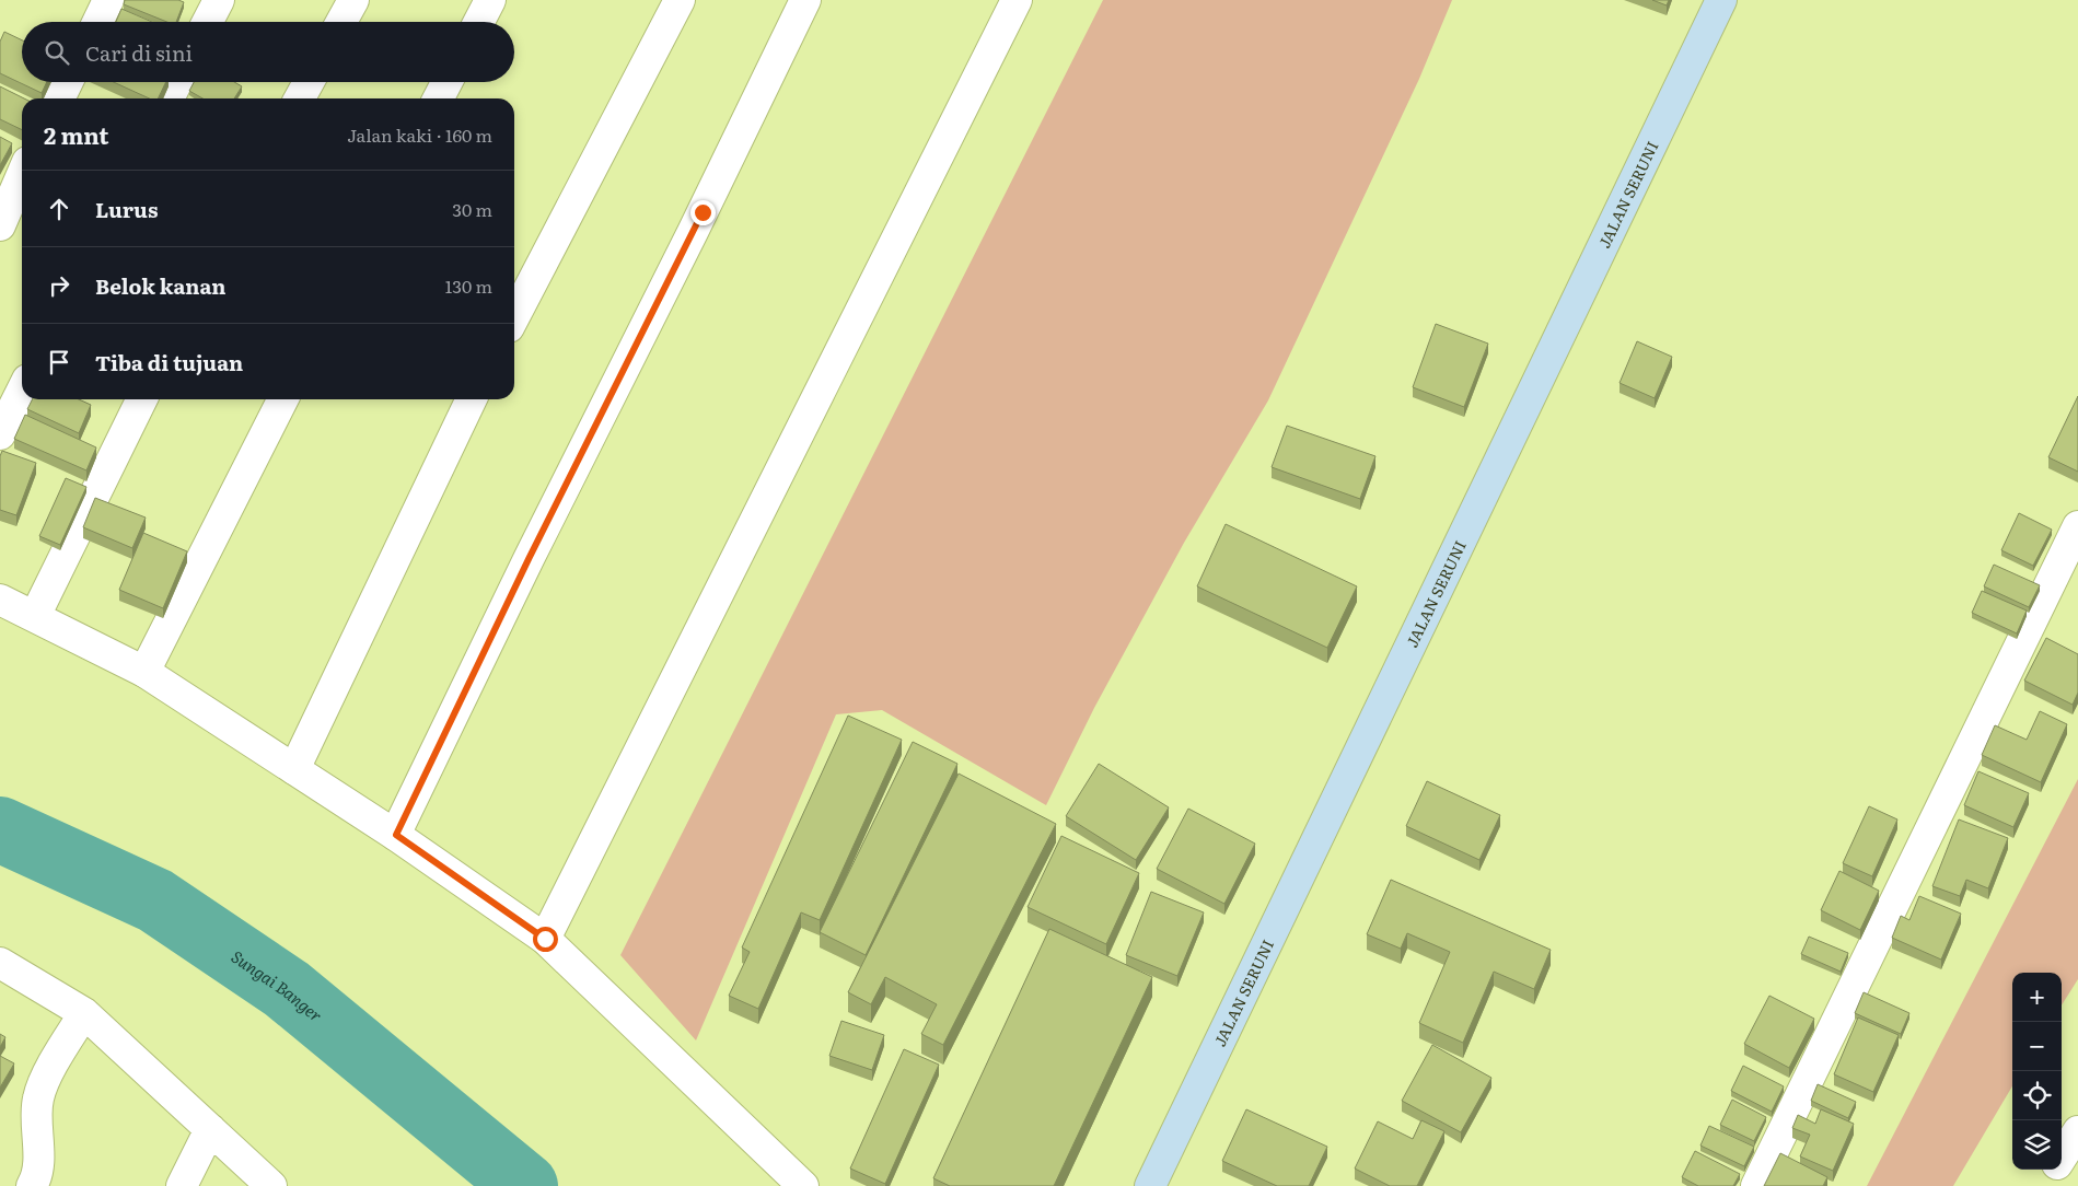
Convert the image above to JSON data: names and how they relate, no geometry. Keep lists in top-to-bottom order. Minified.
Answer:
{"streets":{"main road":["JALAN SERUNI"]},"water":["Sungai Banger"],"page":{"search":"Cari di sini","heading":["2 mnt","Jalan kaki · 160 m"],"list":[["Lurus","30 m"],["Belok kanan","130 m"],"Tiba di tujuan"],"map_buttons":["+","−"]}}
